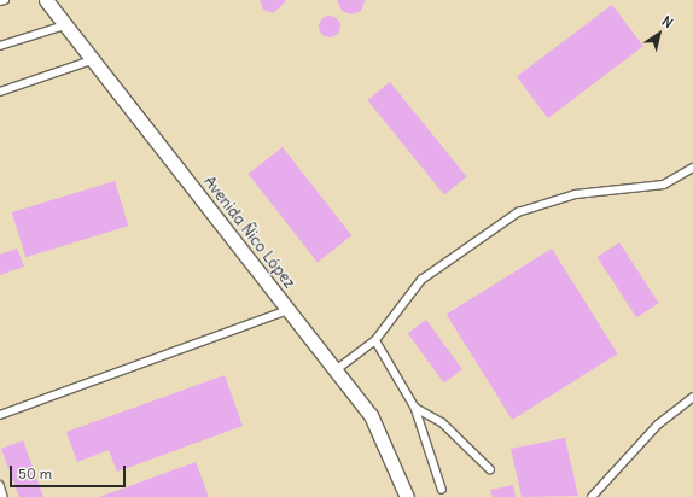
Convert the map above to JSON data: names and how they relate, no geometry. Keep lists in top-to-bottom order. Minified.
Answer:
{"streets":{"street":["Avenida Ñico López"]},"scale_bar":"50 m","north":"top right"}
